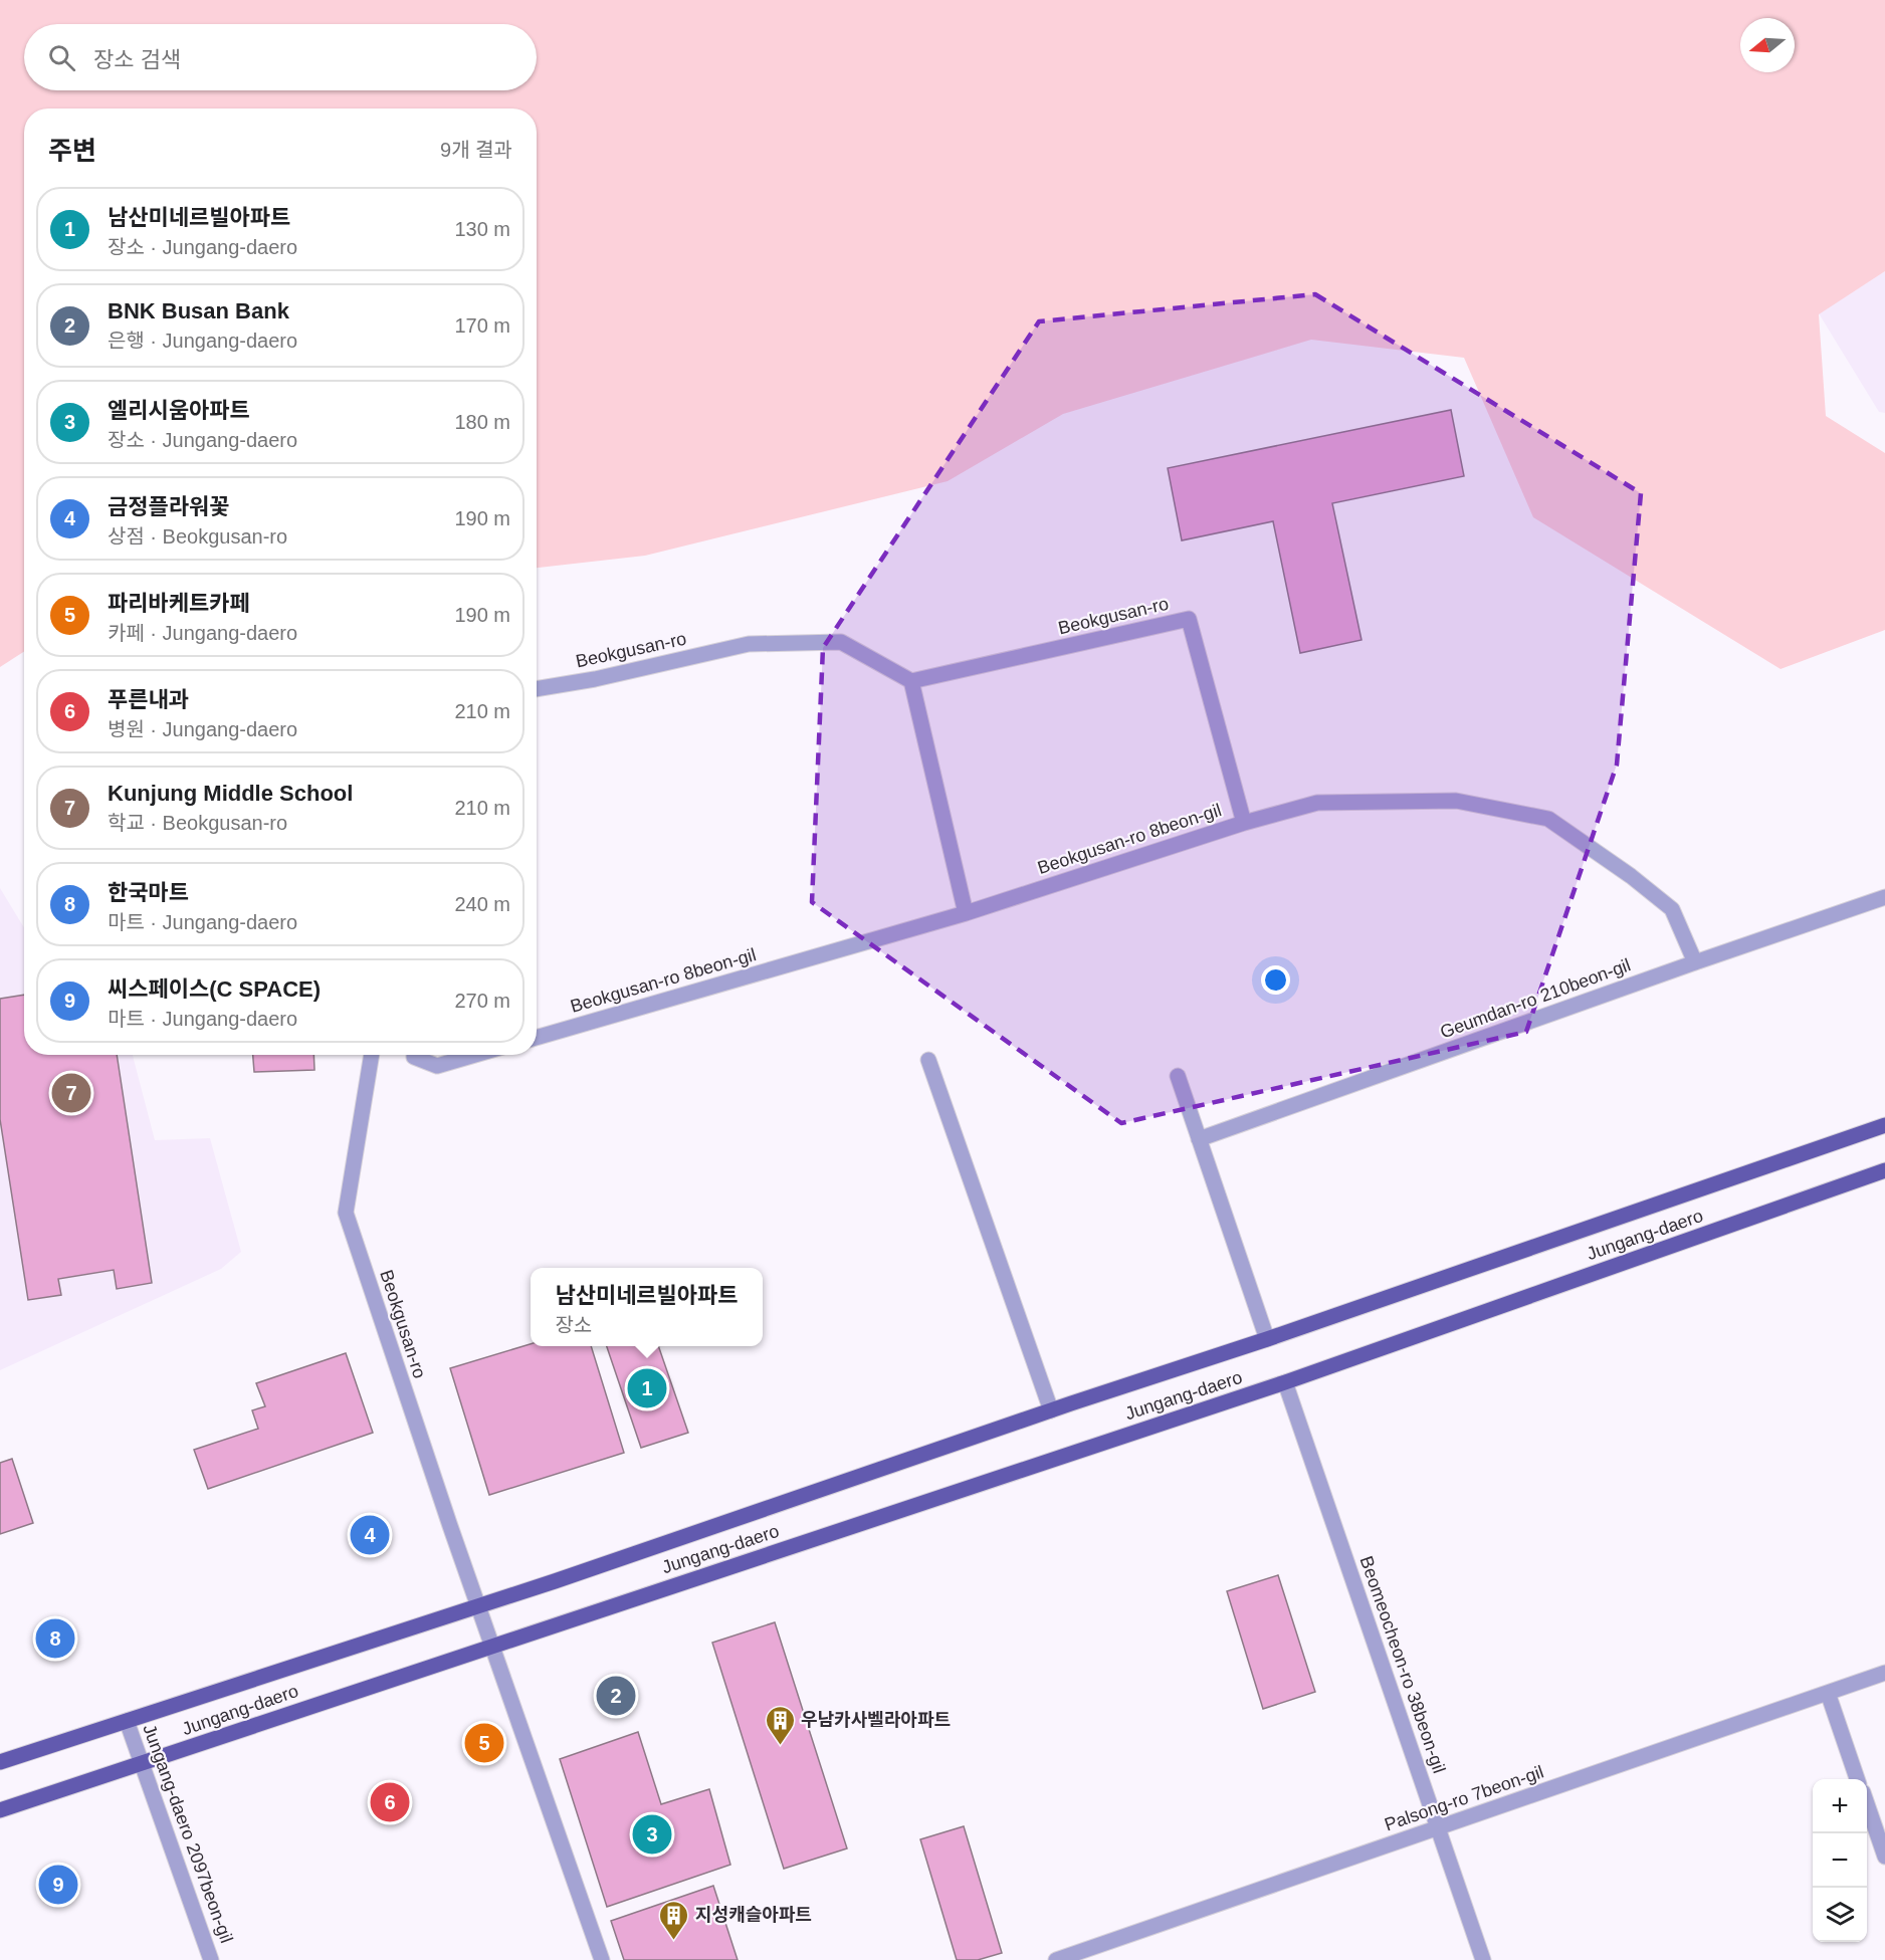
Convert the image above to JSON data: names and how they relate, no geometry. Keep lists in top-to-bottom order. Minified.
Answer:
{"streets":{"main road":["Jungang-daero"],"street":["Beokgusan-ro","Beokgusan-ro 8beon-gil","Geumdan-ro 210beon-gil","Beomeocheon-ro 38beon-gil","Palsong-ro 7beon-gil","Jungang-daero 2097beon-gil"]},"crossings":[["Beokgusan-ro","Beokgusan-ro 8beon-gil"],["Beokgusan-ro","Jungang-daero"],["Beokgusan-ro 8beon-gil","Geumdan-ro 210beon-gil"],["Jungang-daero","Beomeocheon-ro 38beon-gil"],["Jungang-daero","Jungang-daero 2097beon-gil"],["Beomeocheon-ro 38beon-gil","Palsong-ro 7beon-gil"]],"places":{"building":["우남카사벨라아파트","지성캐슬아파트"]},"north":"left","page":{"search":"장소 검색","heading":["주변","9개 결과"],"list":[{"mark":"1","name":"남산미네르빌아파트","note":"장소 · Jungang-daero","value":"130 m"},{"mark":"2","name":"BNK Busan Bank","note":"은행 · Jungang-daero","value":"170 m"},{"mark":"3","name":"엘리시움아파트","note":"장소 · Jungang-daero","value":"180 m"},{"mark":"4","name":"금정플라워꽃","note":"상점 · Beokgusan-ro","value":"190 m"},{"mark":"5","name":"파리바케트카페","note":"카페 · Jungang-daero","value":"190 m"},{"mark":"6","name":"푸른내과","note":"병원 · Jungang-daero","value":"210 m"},{"mark":"7","name":"Kunjung Middle School","note":"학교 · Beokgusan-ro","value":"210 m"},{"mark":"8","name":"한국마트","note":"마트 · Jungang-daero","value":"240 m"},{"mark":"9","name":"씨스페이스(C SPACE)","note":"마트 · Jungang-daero","value":"270 m"}],"pins":["7","1","4","8","2","5","6","3","9"],"popup":["남산미네르빌아파트","장소"],"map_buttons":["+","−"]}}
